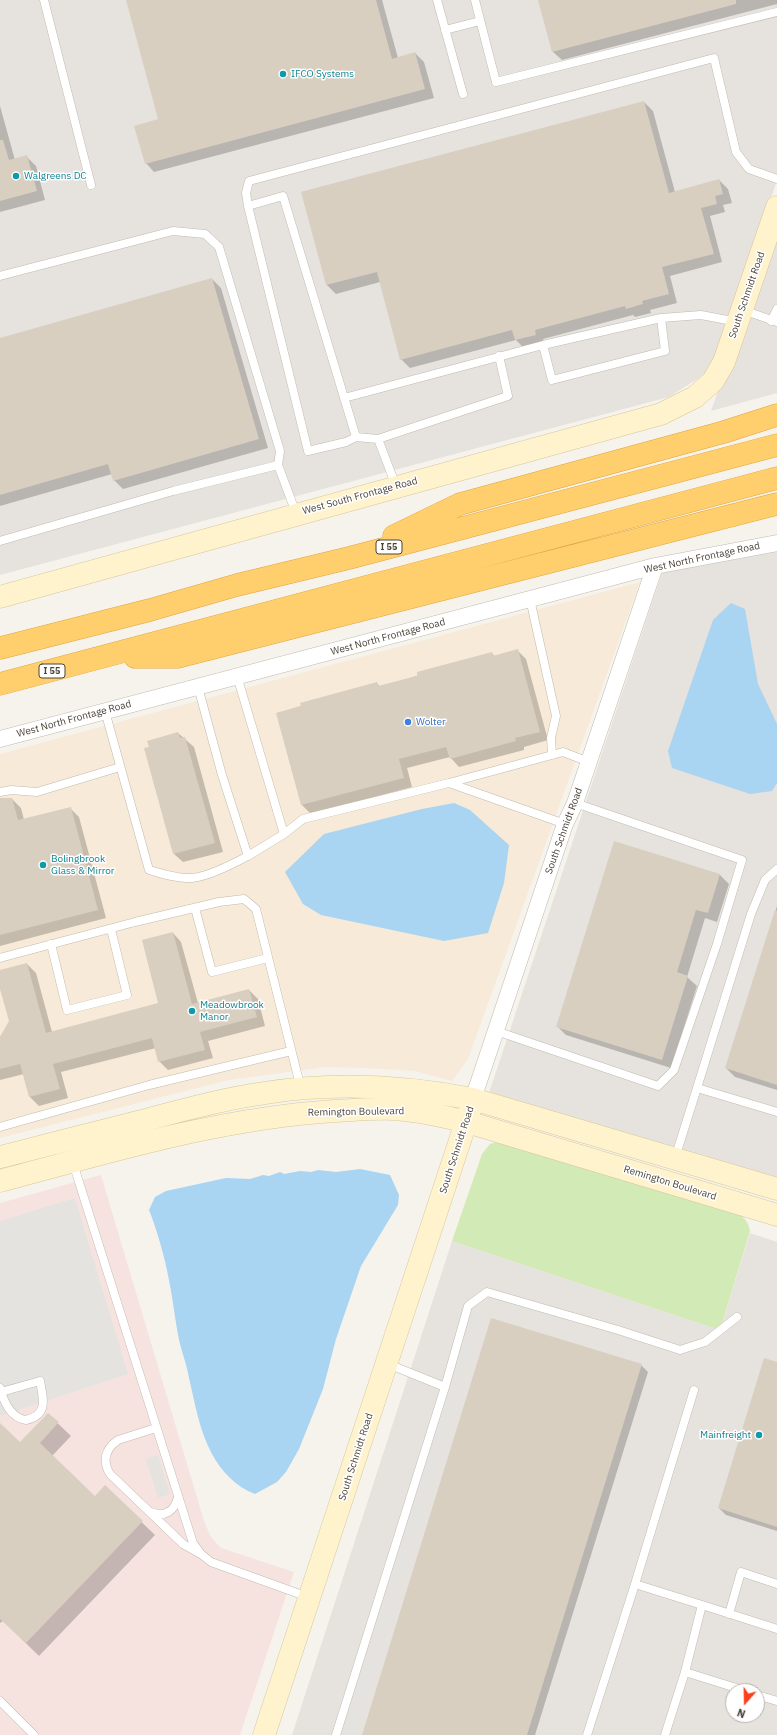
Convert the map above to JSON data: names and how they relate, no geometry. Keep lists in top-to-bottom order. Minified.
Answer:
{"streets":{"highway":["I 55"],"street":["South Schmidt Road","West South Frontage Road","West North Frontage Road","Remington Boulevard"]},"crossings":[["South Schmidt Road","West South Frontage Road"],["South Schmidt Road","West North Frontage Road"],["South Schmidt Road","Remington Boulevard"]],"places":["IFCO Systems","Walgreens DC","Wolter","Bolingbrook Glass & Mirror","Meadowbrook Manor","Mainfreight"],"north":"bottom"}
